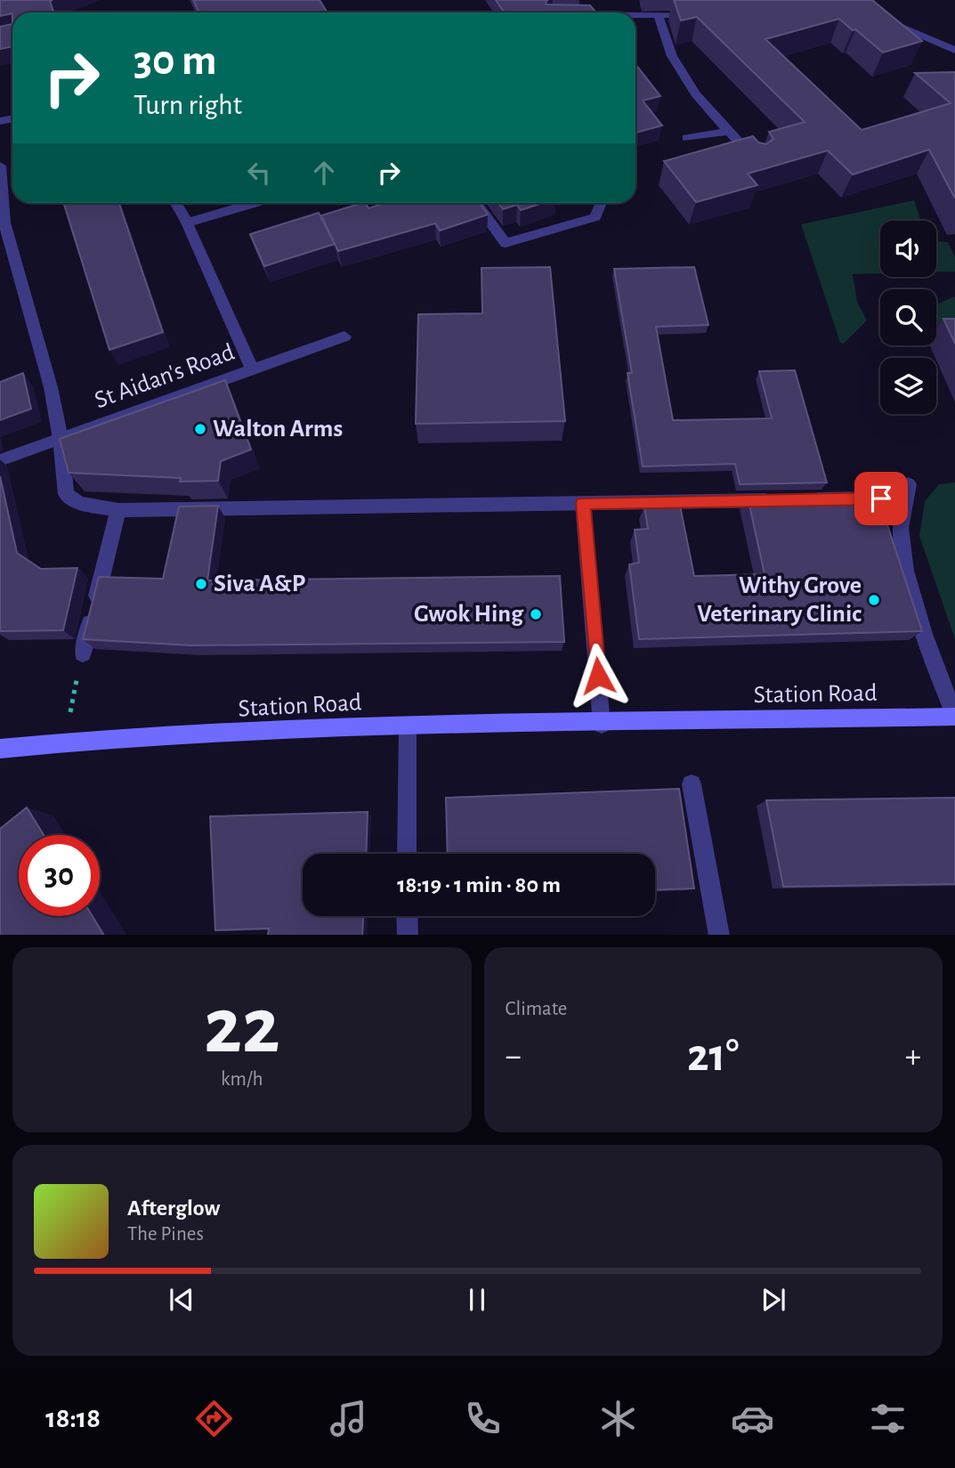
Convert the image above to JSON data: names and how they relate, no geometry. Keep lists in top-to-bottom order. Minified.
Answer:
{"streets":{"main road":["Station Road"],"street":["St Aidan's Road"]},"places":["Walton Arms","Siva A&P","Withy Grove Veterinary Clinic","Gwok Hing"],"page":{"turn":["30 m","Turn right"],"limit":"30","trip":"18:19 · 1 min · 80 m","tile":[["22","km/h"],"Climate"],"heat":["−","21°","+"],"song":["Afterglow","The Pines"],"tabs":"18:18"}}
